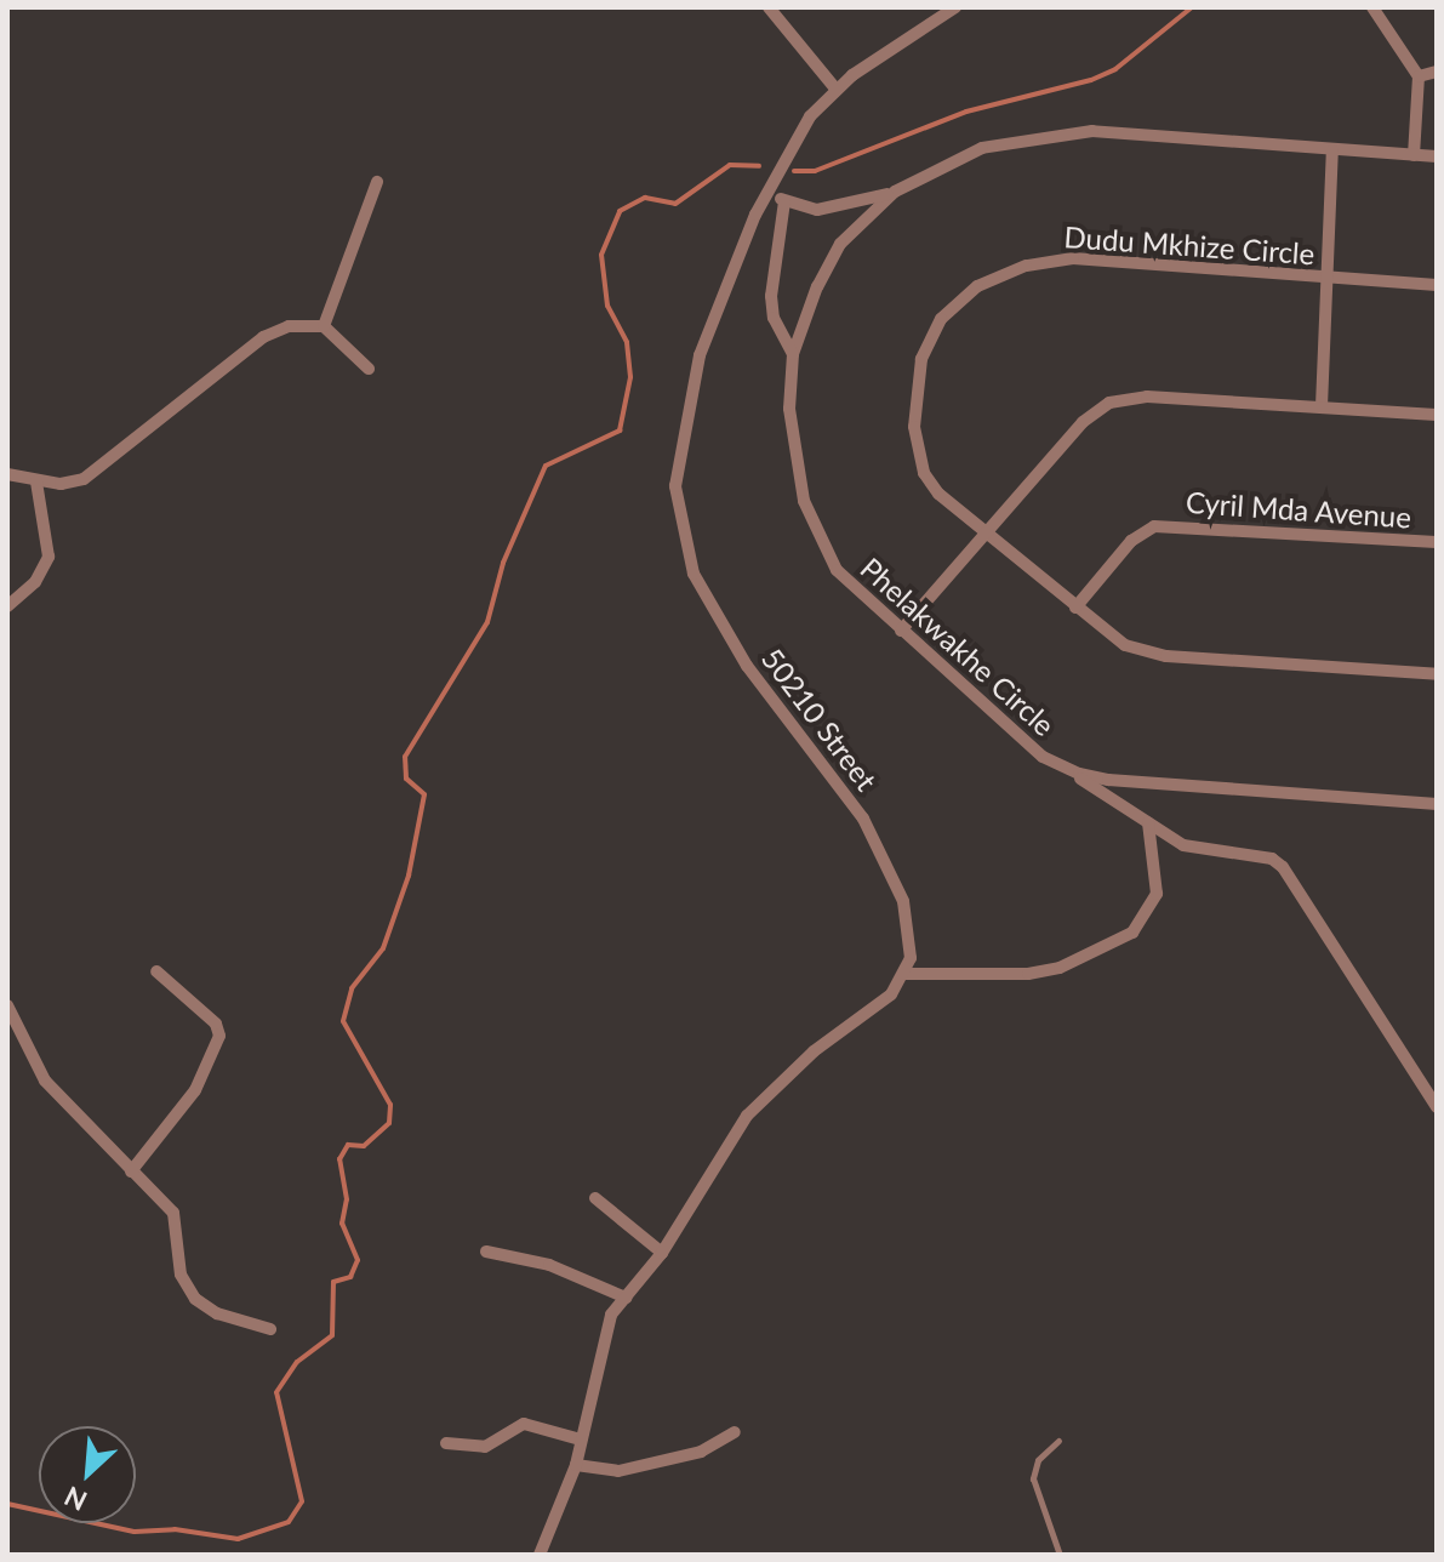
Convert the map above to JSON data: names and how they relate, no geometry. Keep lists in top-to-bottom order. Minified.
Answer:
{"streets":{"street":["Dudu Mkhize Circle","Cyril Mda Avenue","Phelakwakhe Circle","50210 Street"]},"crossings":[["Dudu Mkhize Circle","Cyril Mda Avenue"]],"north":"bottom left"}
